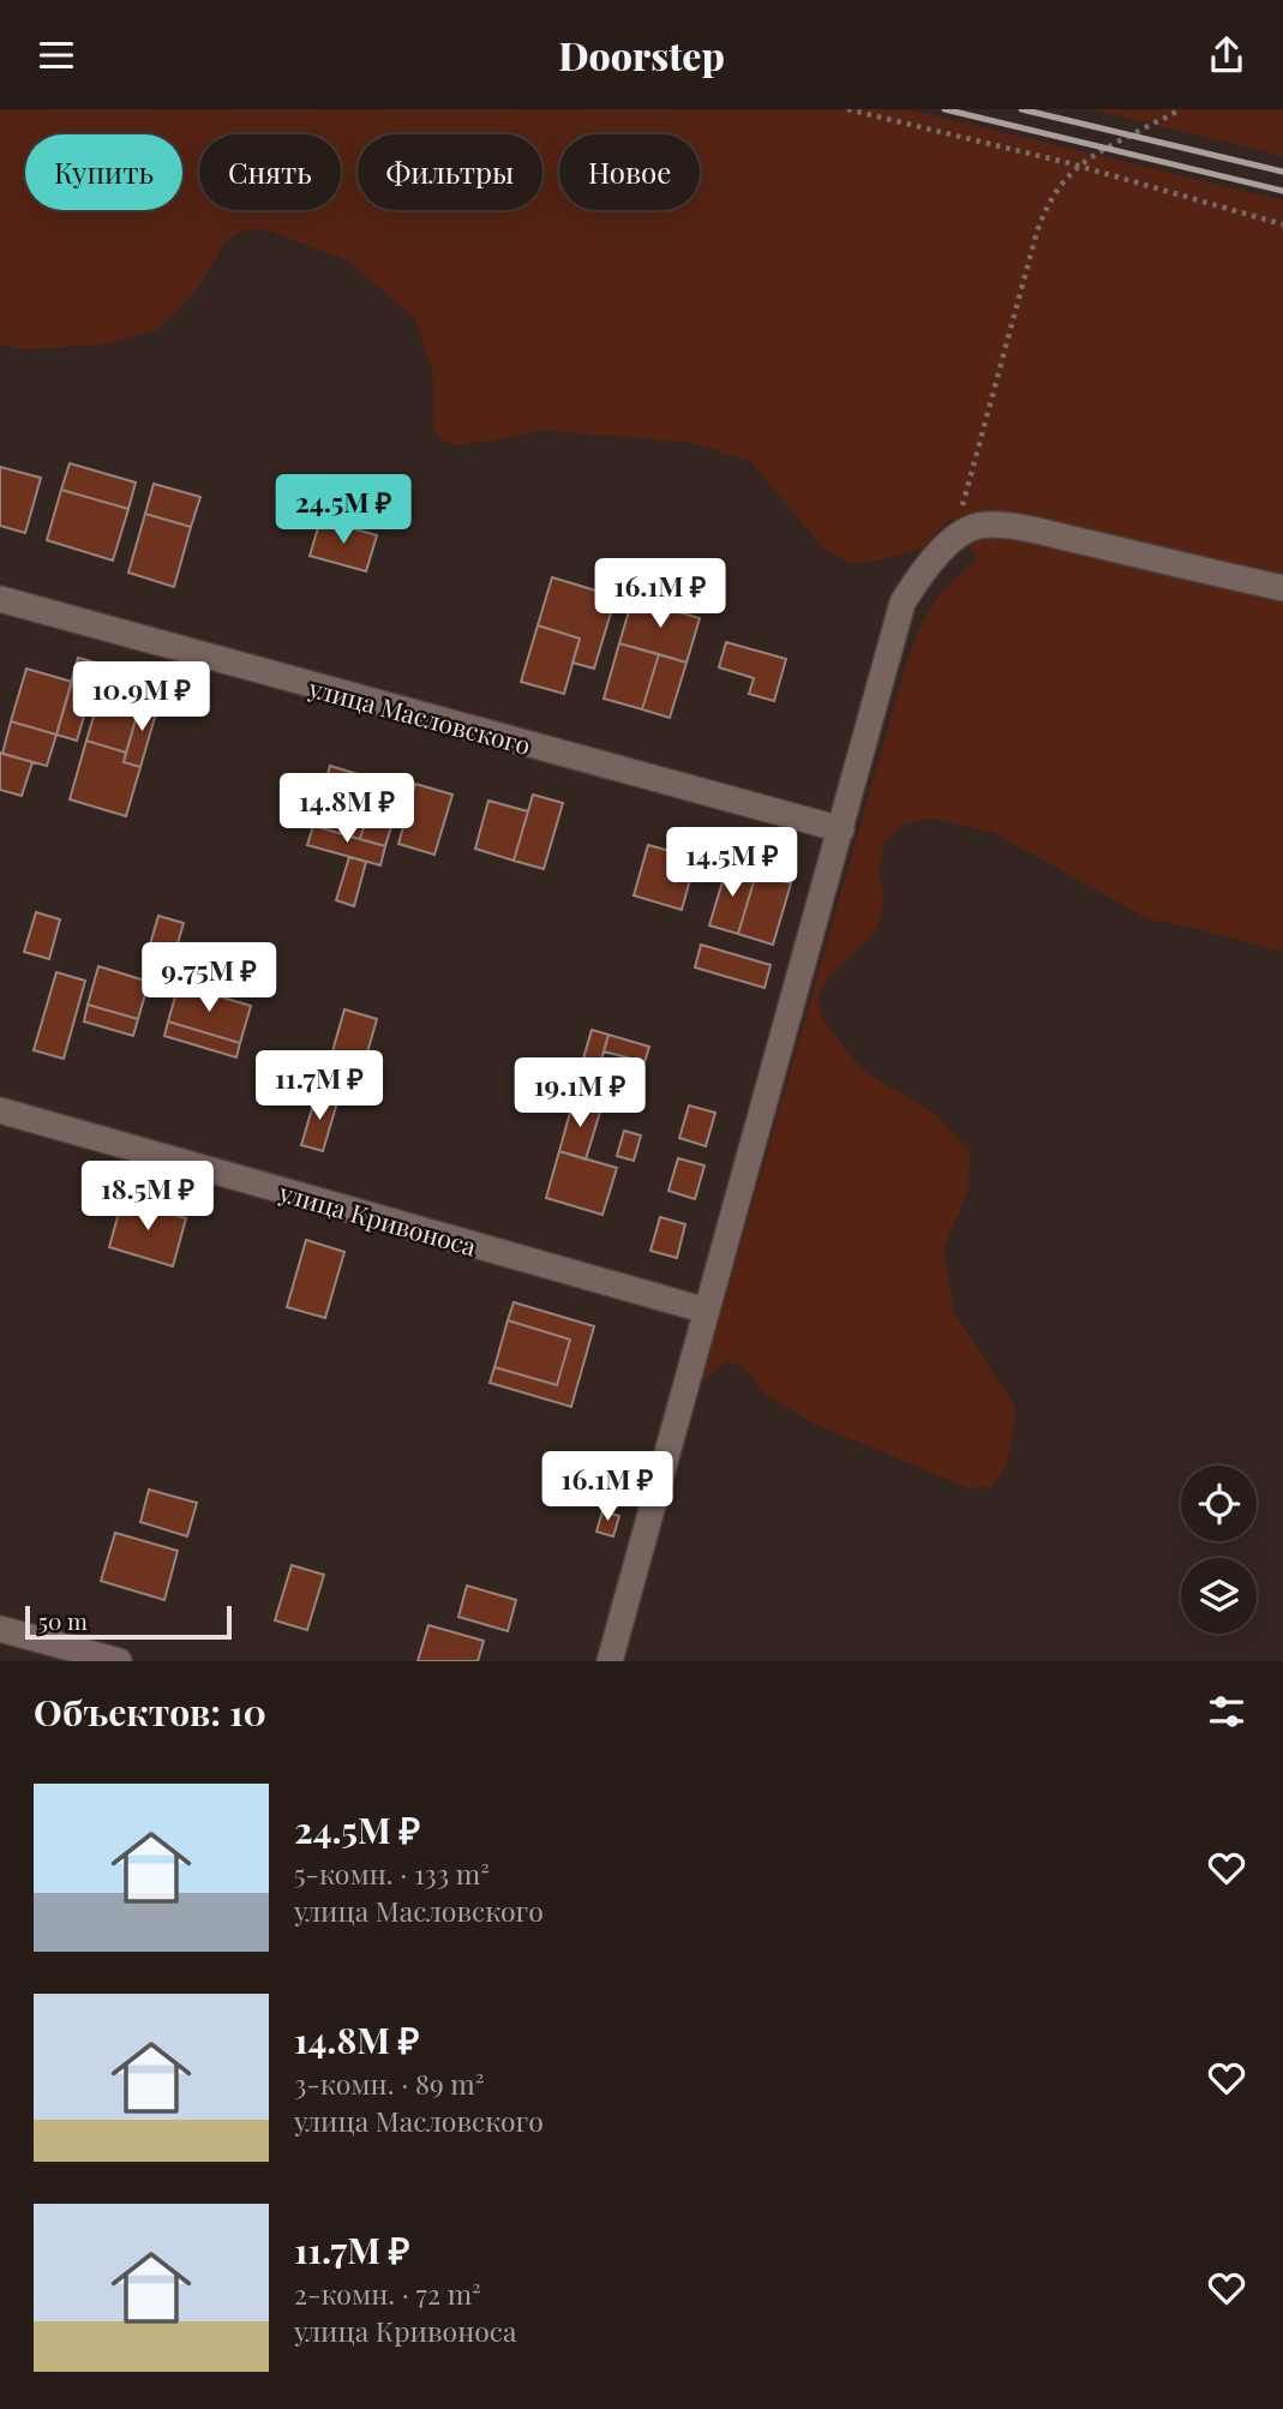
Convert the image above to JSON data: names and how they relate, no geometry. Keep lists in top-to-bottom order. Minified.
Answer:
{"streets":{"street":["улица Масловского","улица Кривоноса"]},"scale_bar":"50 m","page":{"header":"Doorstep","chip":["Купить","Снять","Фильтры","Новое"],"price":["24.5M ₽","16.1M ₽","10.9M ₽","14.8M ₽","14.5M ₽","9.75M ₽","11.7M ₽","19.1M ₽","18.5M ₽","16.1M ₽"],"scale":"50 m","heading":"Объектов: 10","list":[{"name":"24.5M ₽","note":"5-комн. · 133 m² · улица Масловского"},{"name":"14.8M ₽","note":"3-комн. · 89 m² · улица Масловского"},{"name":"11.7M ₽","note":"2-комн. · 72 m² · улица Кривоноса"}]}}
